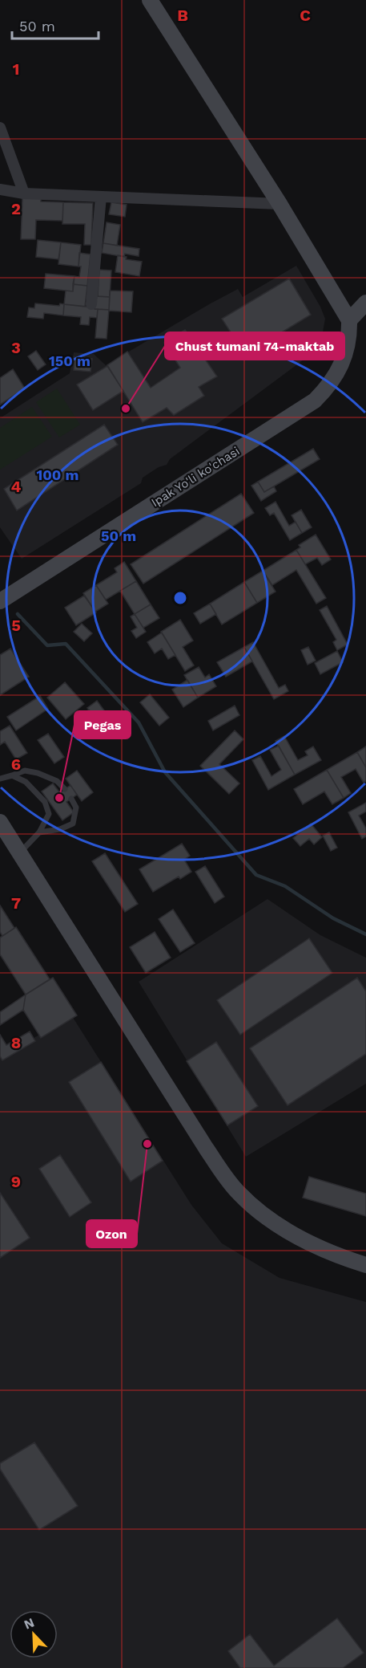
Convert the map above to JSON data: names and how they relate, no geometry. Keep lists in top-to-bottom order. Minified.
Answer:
{"streets":{"main road":["Ipak Yo'li ko'chasi"]},"places":["Chust tumani 74-maktab","Pegas","Ozon"],"scale_bar":"50 m","north":"top left","grid":{"columns":["B","C"],"rows":["1","2","3","4","5","6","7","8","9"]},"rings":["150 m","100 m","50 m"]}
